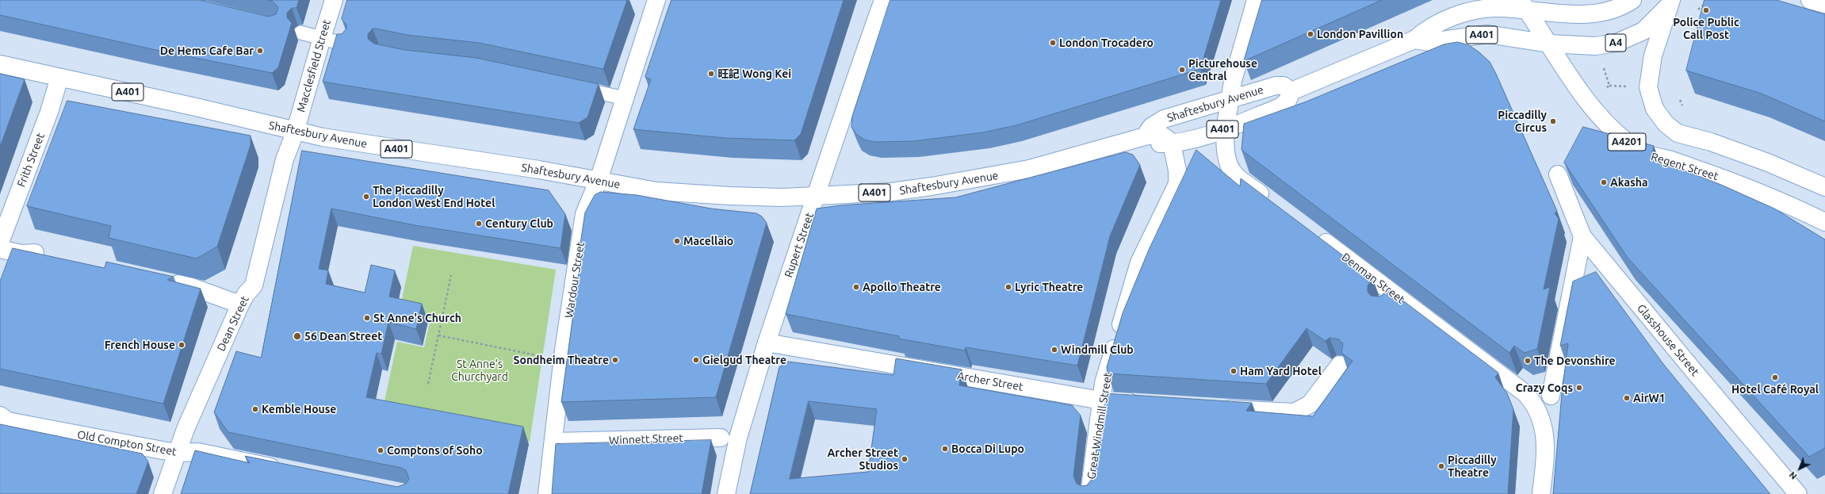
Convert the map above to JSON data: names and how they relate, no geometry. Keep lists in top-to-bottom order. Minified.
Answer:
{"streets":{"street":["A401","A4","Macclesfield Street","Shaftesbury Avenue","A4201","Frith Street","Regent Street","Rupert Street","Denman Street","Wardour Street","Dean Street","Glasshouse Street","Archer Street","Great Windmill Street","Winnett Street","Old Compton Street"]},"crossings":[["A401","A4"],["A401","Regent Street"],["A4","Regent Street"],["Macclesfield Street","Shaftesbury Avenue"],["Macclesfield Street","Dean Street"],["Shaftesbury Avenue","Frith Street"],["Shaftesbury Avenue","Rupert Street"],["Shaftesbury Avenue","Wardour Street"],["Shaftesbury Avenue","Dean Street"],["Shaftesbury Avenue","Great Windmill Street"],["Rupert Street","Archer Street"],["Rupert Street","Winnett Street"],["Wardour Street","Winnett Street"],["Dean Street","Old Compton Street"],["Archer Street","Great Windmill Street"]],"parks":["St Anne's Churchyard"],"places":["Police Public Call Post","London Pavillion","London Trocadero","De Hems Cafe Bar","Picturehouse Central","旺記 Wong Kei","Piccadilly Circus","Akasha","The Piccadilly London West End Hotel","Century Club","Macellaio","Apollo Theatre","Lyric Theatre","St Anne's Church","56 Dean Street","French House","Windmill Club","Sondheim Theatre","Gielgud Theatre","The Devonshire","Ham Yard Hotel","Hotel Café Royal","Crazy Coqs","AirW1","Kemble House","Bocca Di Lupo","Comptons of Soho","Archer Street Studios","Piccadilly Theatre"],"north":"bottom left"}
